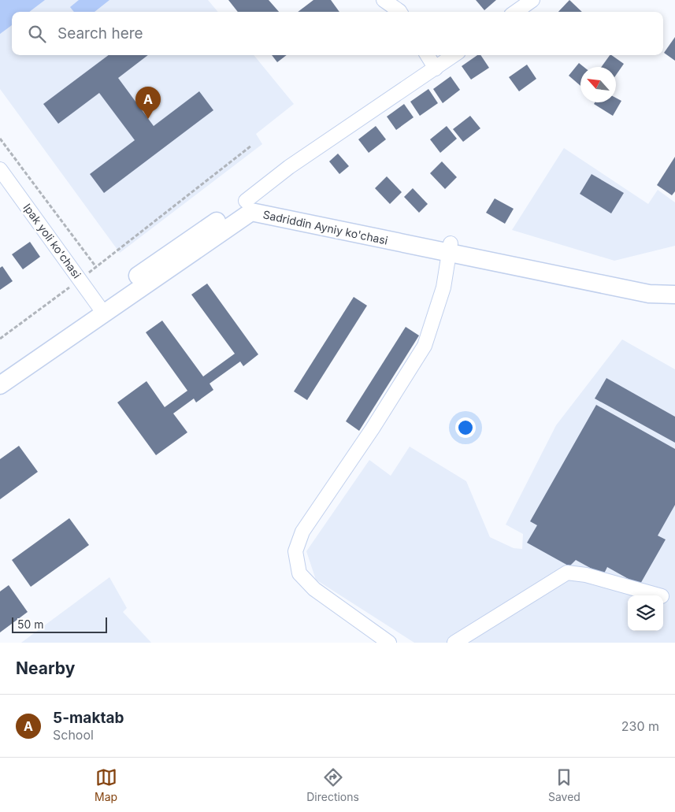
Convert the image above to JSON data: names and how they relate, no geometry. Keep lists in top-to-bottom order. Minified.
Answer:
{"streets":{"main road":["Sadriddin Ayniy ko'chasi"],"street":["Ipak yoli ko'chasi"]},"scale_bar":"50 m","north":"top left","page":{"search":"Search here","pins":"A","scale":"50 m","heading":"Nearby","list":[{"mark":"A","name":"5-maktab","note":"School","value":"230 m"}],"nav":["Map","Directions","Saved"]}}
